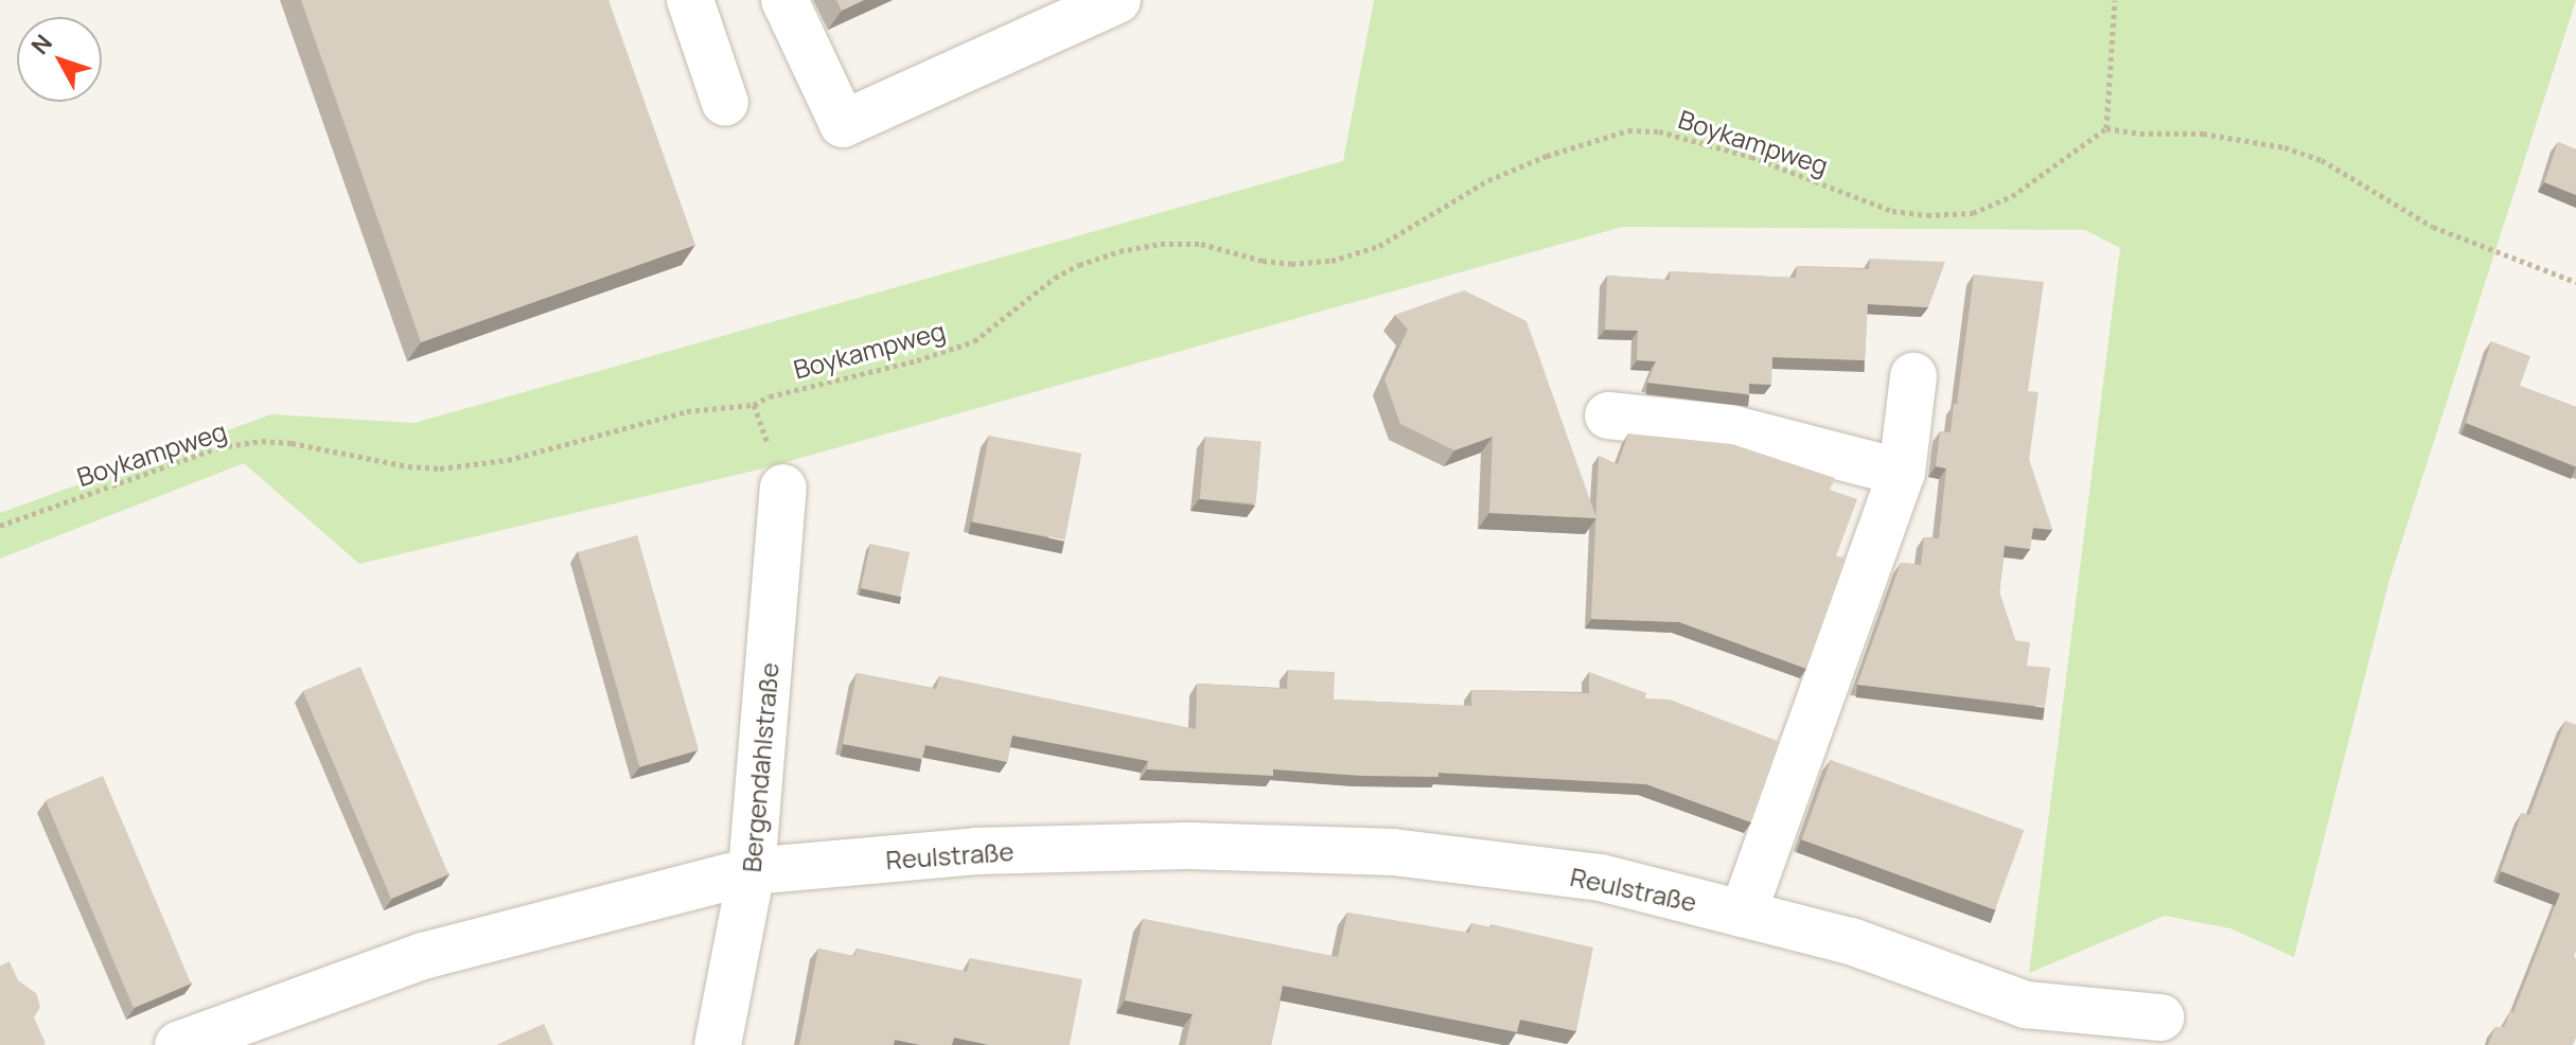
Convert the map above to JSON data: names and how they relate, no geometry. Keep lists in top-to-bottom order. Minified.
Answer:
{"streets":{"street":["Bergendahlstraße","Reulstraße"],"path":["Boykampweg"]},"crossings":[["Bergendahlstraße","Reulstraße"]],"north":"top left"}
